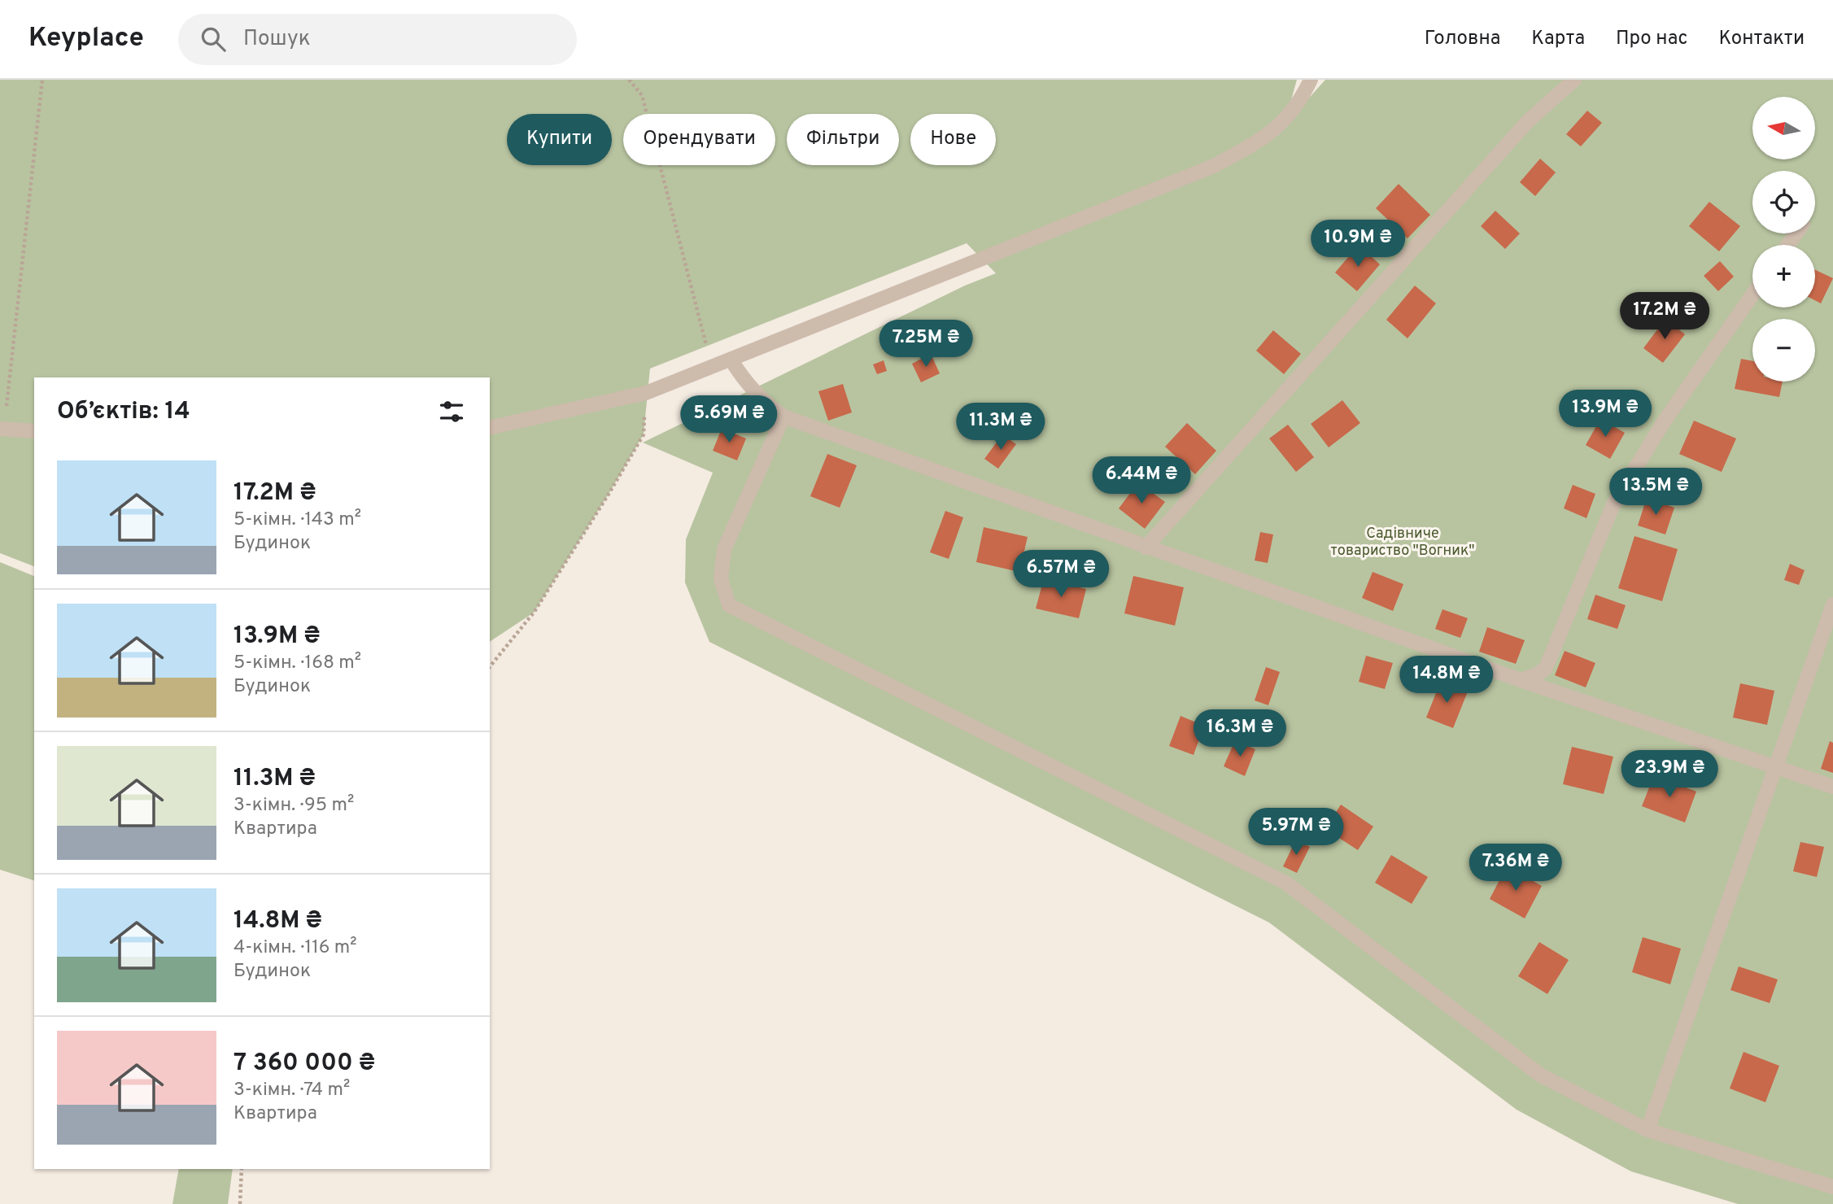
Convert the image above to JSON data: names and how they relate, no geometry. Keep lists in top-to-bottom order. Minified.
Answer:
{"parks":["Садівниче товариство \"Вогник\""],"north":"left","page":{"header":"Keyplace","search":"Пошук","nav":["Головна","Карта","Про нас","Контакти"],"map_buttons":["+","−"],"chip":["Купити","Орендувати","Фільтри","Нове"],"price":["10.9M ₴","17.2M ₴","7.25M ₴","13.9M ₴","5.69M ₴","11.3M ₴","6.44M ₴","13.5M ₴","6.57M ₴","14.8M ₴","16.3M ₴","23.9M ₴","5.97M ₴","7.36M ₴"],"heading":"Об’єктів: 14","list":[{"name":"17.2M ₴","note":"5-кімн. · 143 m² · Будинок"},{"name":"13.9M ₴","note":"5-кімн. · 168 m² · Будинок"},{"name":"11.3M ₴","note":"3-кімн. · 95 m² · Квартира"},{"name":"14.8M ₴","note":"4-кімн. · 116 m² · Будинок"},{"name":"7 360 000 ₴","note":"3-кімн. · 74 m² · Квартира"}]}}
